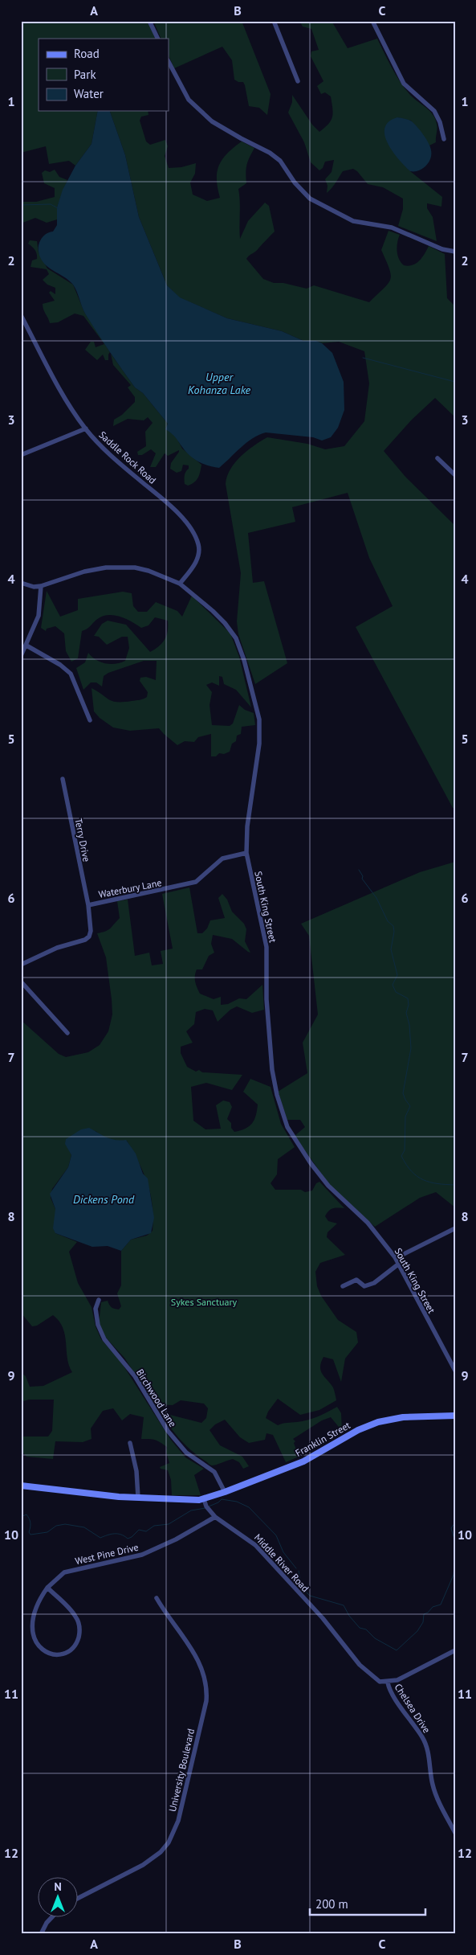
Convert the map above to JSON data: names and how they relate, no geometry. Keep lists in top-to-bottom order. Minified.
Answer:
{"streets":{"main road":["Franklin Street"],"street":["Saddle Rock Road","Terry Drive","Waterbury Lane","South King Street","Birchwood Lane","West Pine Drive","Middle River Road","Chelsea Drive","University Boulevard"]},"crossings":[["Saddle Rock Road","South King Street"],["Terry Drive","Waterbury Lane"],["Waterbury Lane","South King Street"],["Birchwood Lane","Franklin Street"],["Franklin Street","Middle River Road"],["West Pine Drive","Middle River Road"],["Middle River Road","Chelsea Drive"]],"water":["Upper Kohanza Lake","Dickens Pond"],"parks":["Sykes Sanctuary"],"legend":["Road","Park","Water"],"scale_bar":"200 m","north":"top","grid":{"columns":["A","B","C"],"rows":["1","2","3","4","5","6","7","8","9","10","11","12"]}}
